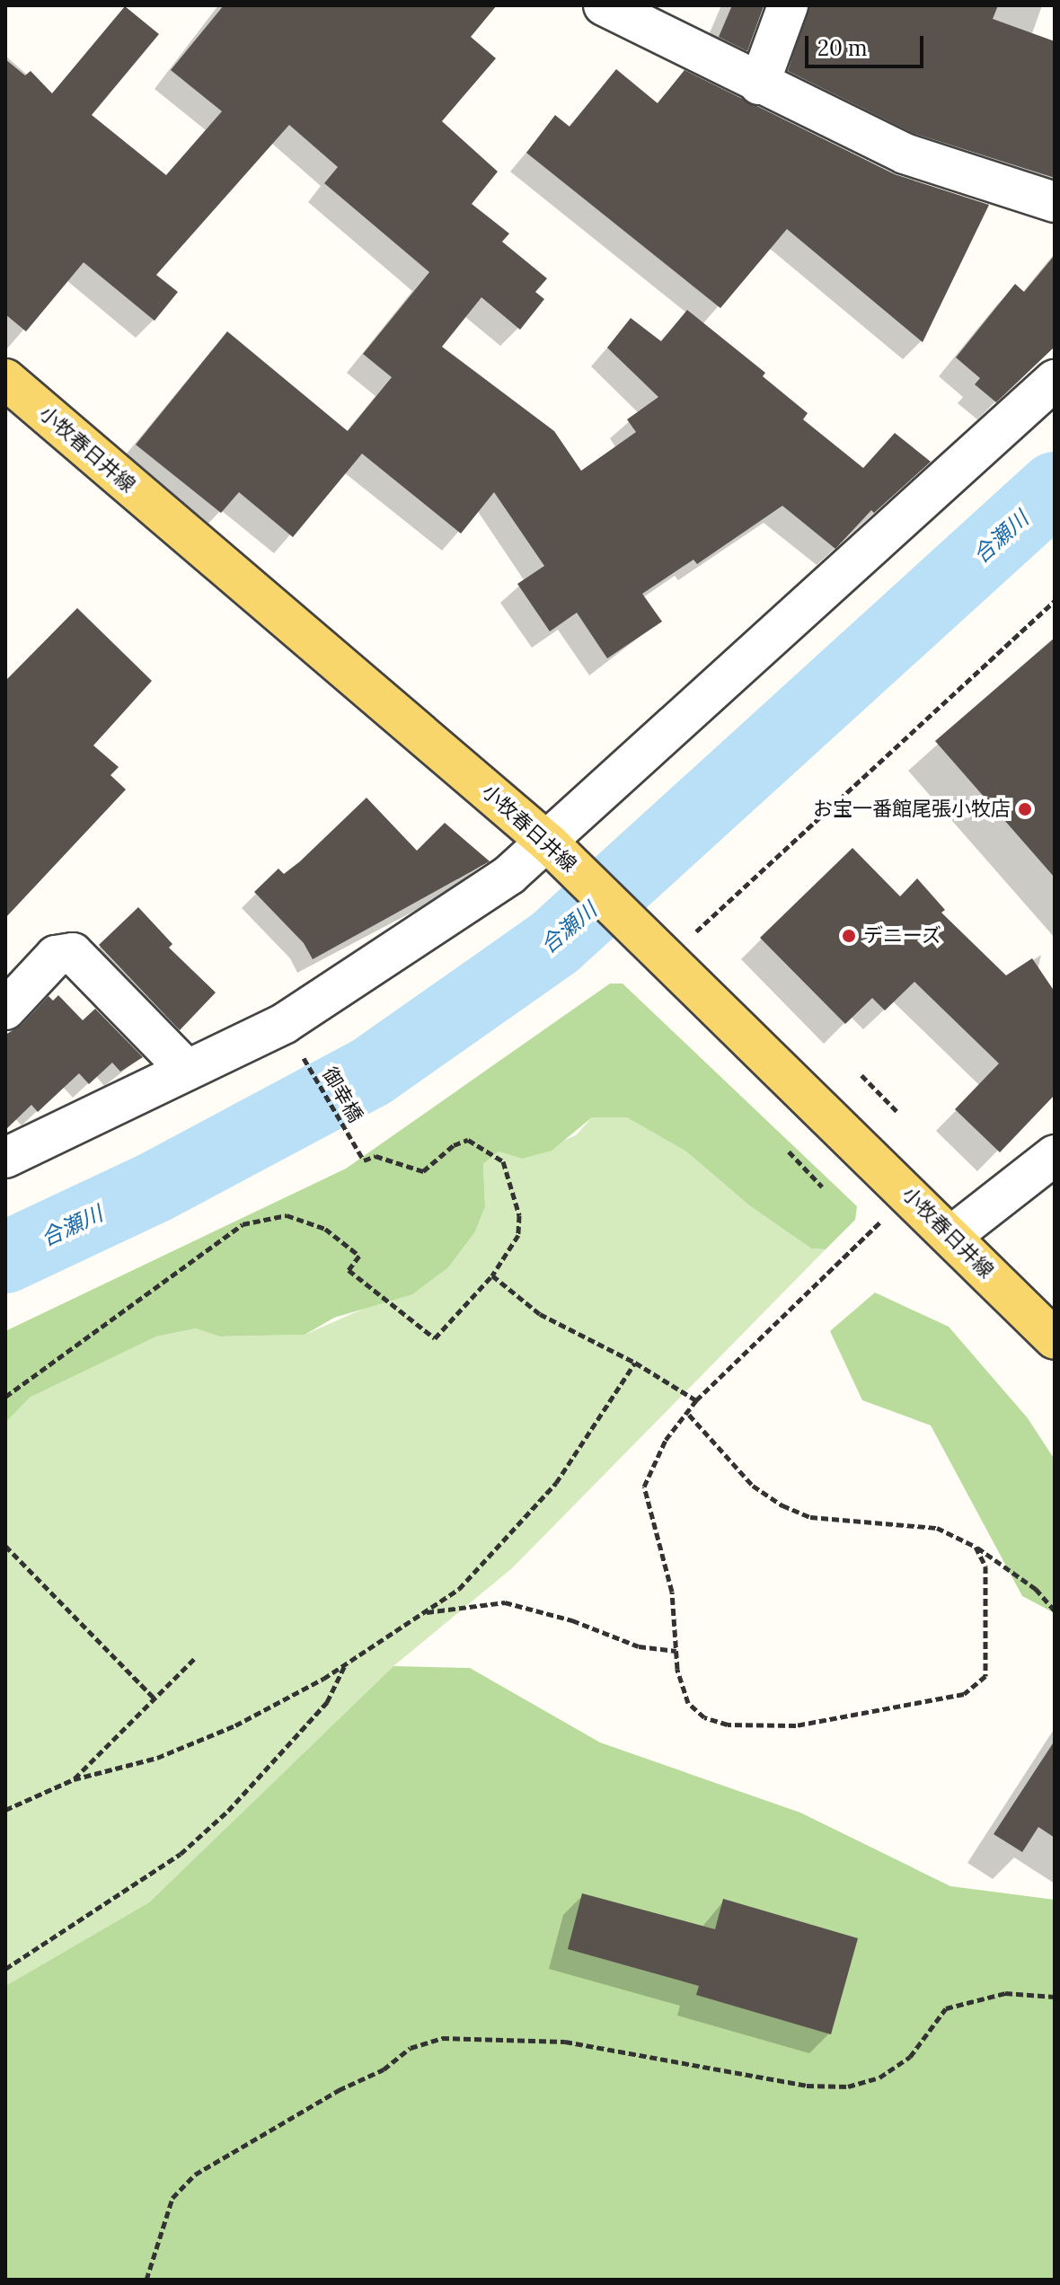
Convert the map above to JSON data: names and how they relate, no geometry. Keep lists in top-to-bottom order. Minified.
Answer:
{"streets":{"main road":["小牧春日井線"],"path":["御幸橋"]},"water":["合瀬川"],"places":["お宝一番館尾張小牧店","デニーズ"],"scale_bar":"20 m"}
